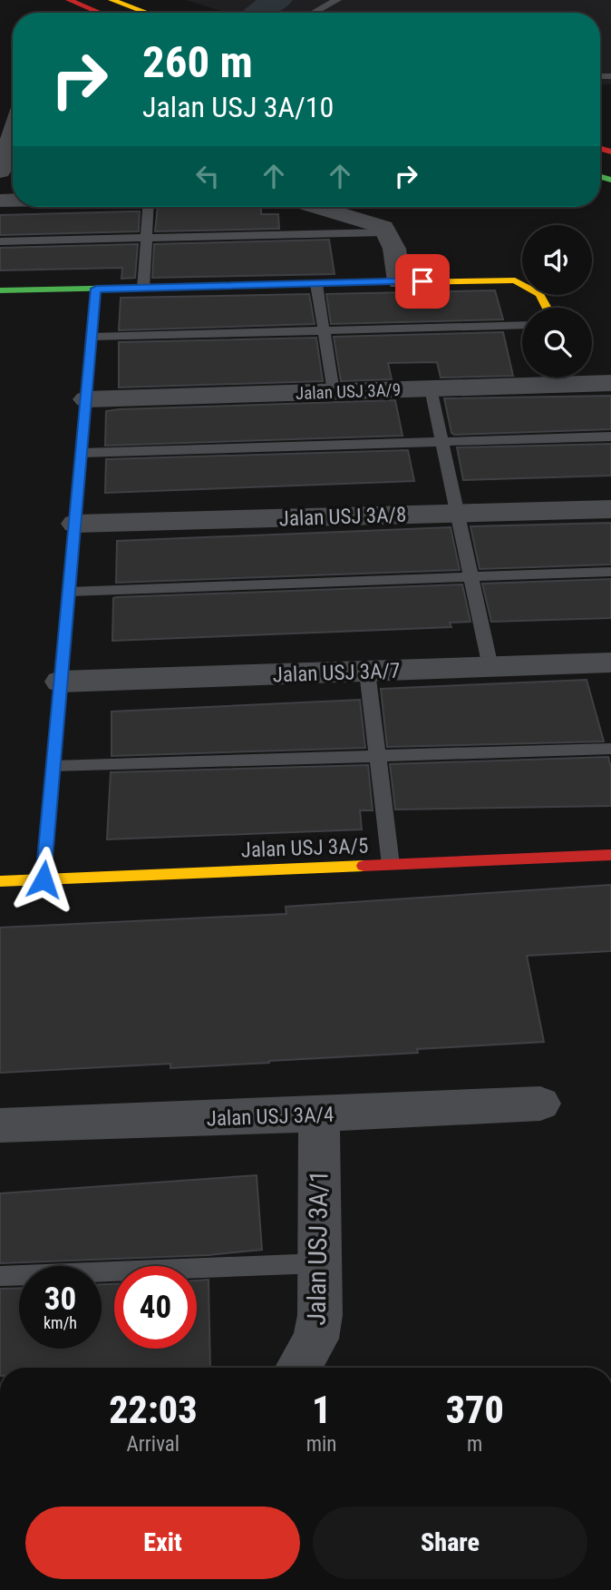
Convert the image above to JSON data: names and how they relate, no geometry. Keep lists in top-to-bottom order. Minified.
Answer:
{"streets":{"main road":["Jalan USJ 3A/5"],"street":["Jalan USJ 3A/9","Jalan USJ 3A/8","Jalan USJ 3A/7","Jalan USJ 3A/4","Jalan USJ 3A/1"]},"crossings":[["Jalan USJ 3A/4","Jalan USJ 3A/1"]],"page":{"turn":["260 m","Jalan USJ 3A/10"],"speed":"30 km/h","limit":"40","eta":["22:03","Arrival","1","min","370","m"],"buttons":["Exit","Share"]}}
